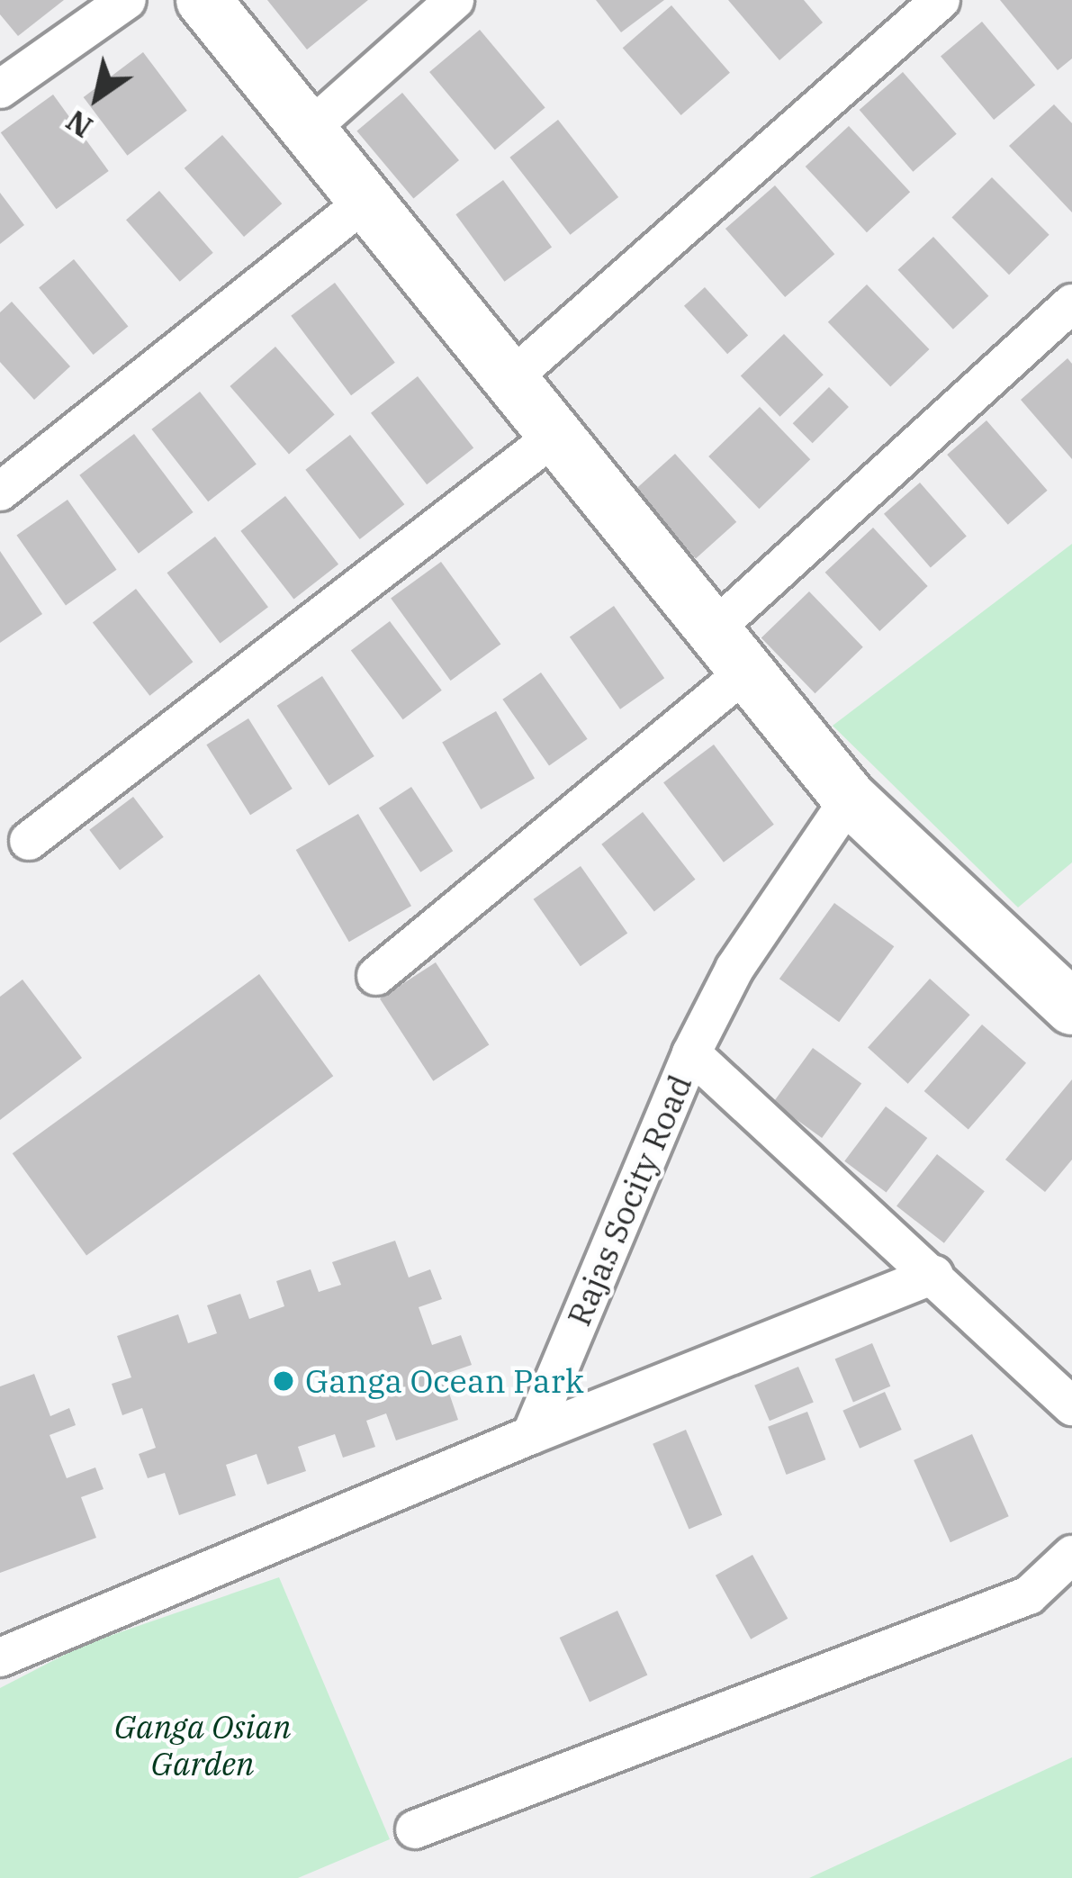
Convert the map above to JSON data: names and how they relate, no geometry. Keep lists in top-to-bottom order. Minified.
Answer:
{"streets":{"street":["Rajas Socity Road"]},"parks":["Ganga Osian Garden"],"places":["Ganga Ocean Park"],"north":"bottom left"}
